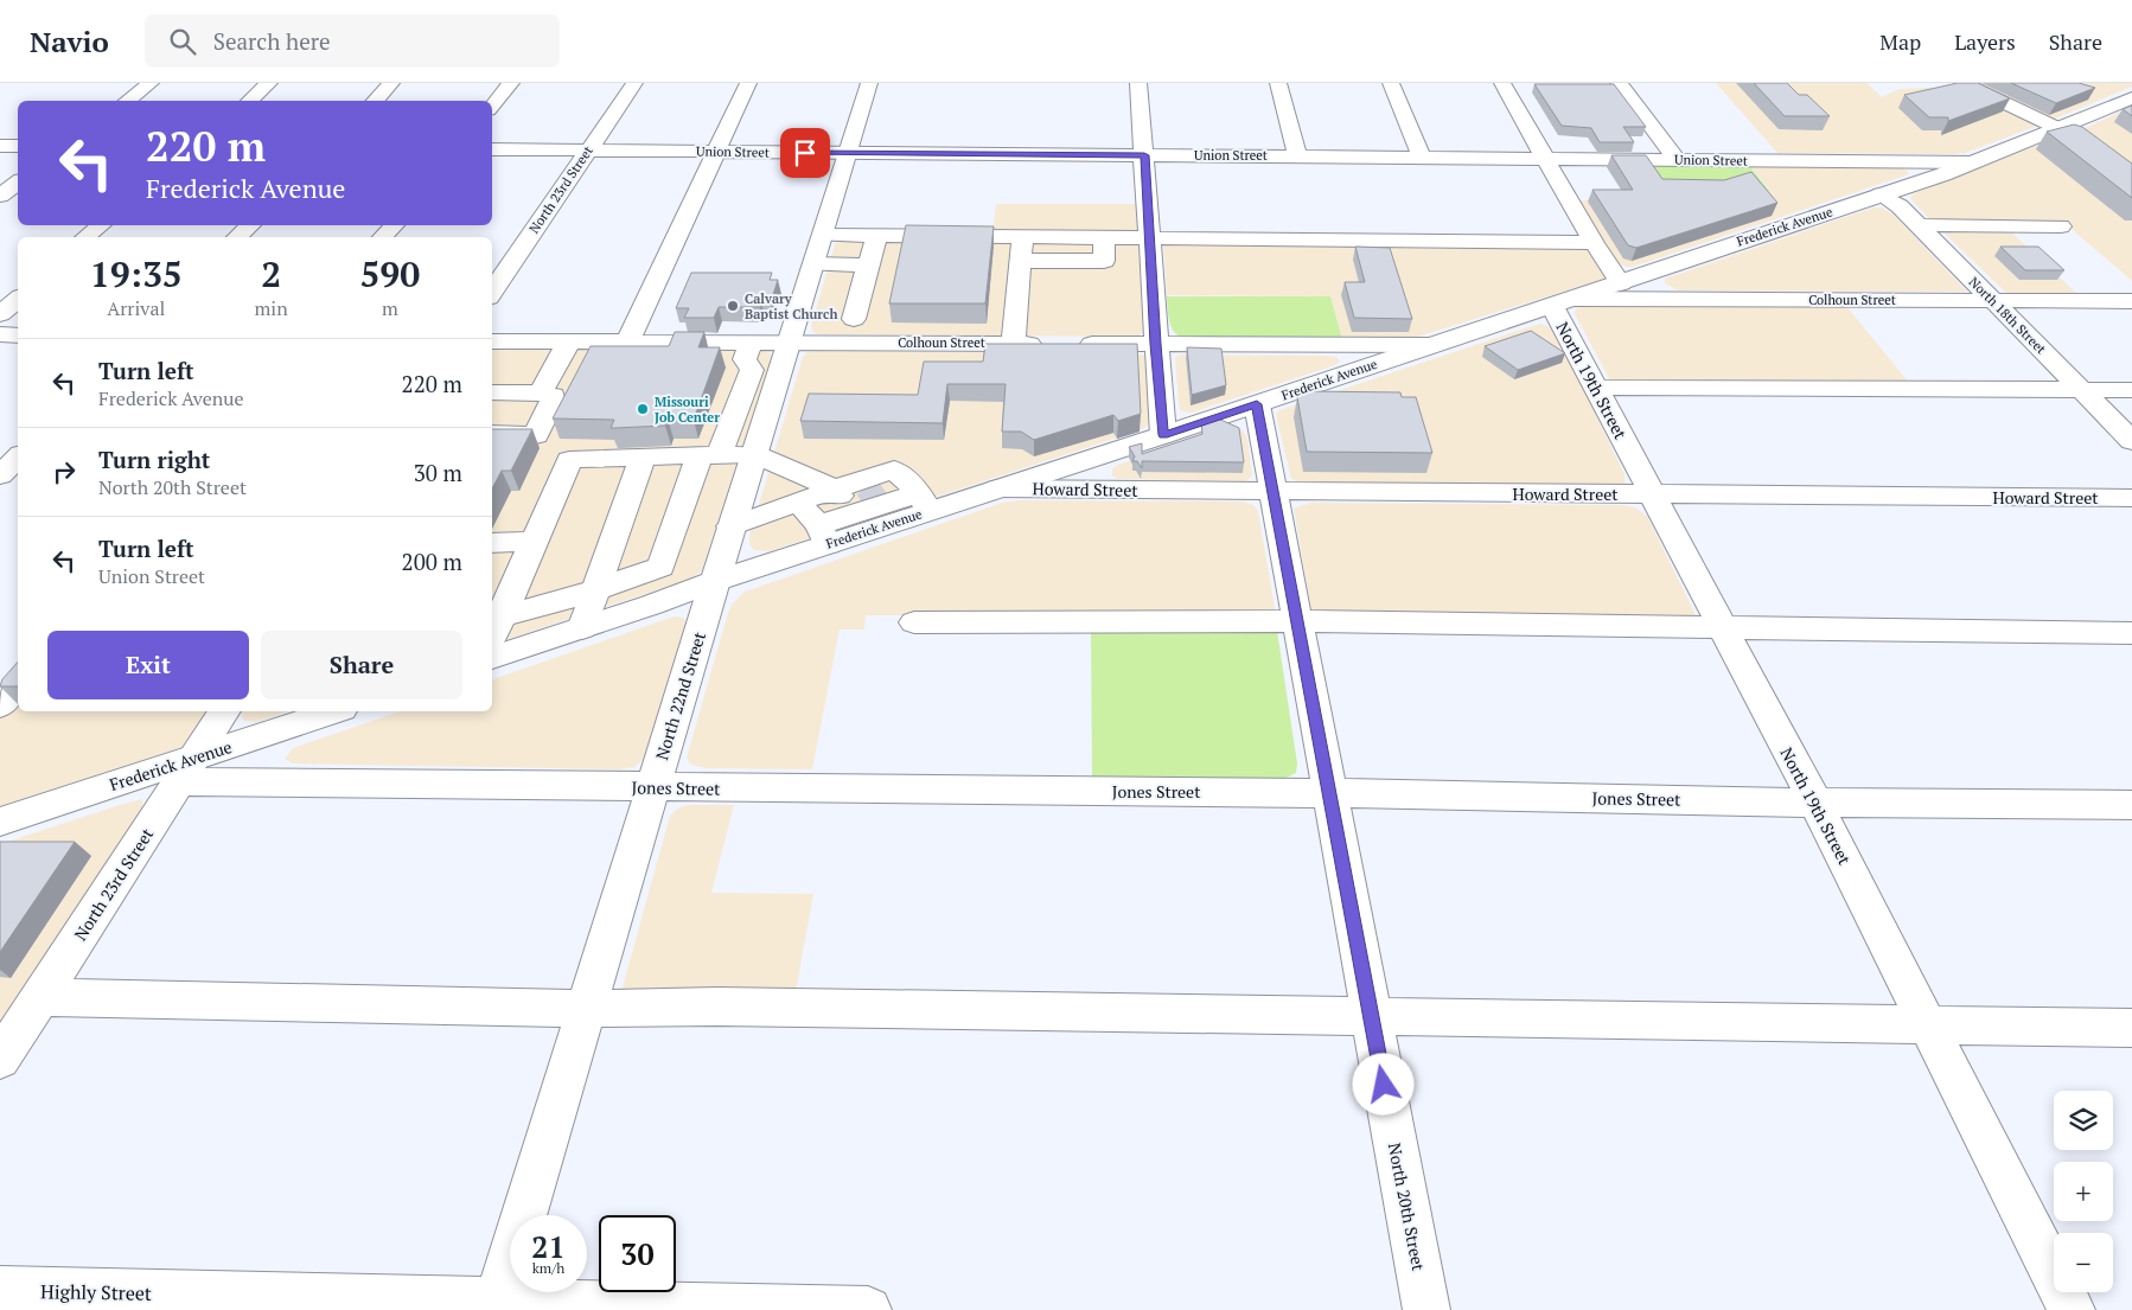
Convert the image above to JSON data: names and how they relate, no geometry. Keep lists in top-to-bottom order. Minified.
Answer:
{"streets":{"street":["Union Street","North 23rd Street","Frederick Avenue","Colhoun Street","North 18th Street","North 19th Street","Howard Street","North 22nd Street","Jones Street","North 20th Street","Highly Street"]},"crossings":[["Union Street","North 23rd Street"],["Union Street","Frederick Avenue"],["Union Street","North 22nd Street"],["North 23rd Street","Frederick Avenue"],["North 23rd Street","Jones Street"],["Frederick Avenue","Colhoun Street"],["Frederick Avenue","North 18th Street"],["Frederick Avenue","North 19th Street"],["Frederick Avenue","Howard Street"],["Frederick Avenue","North 22nd Street"],["Frederick Avenue","Jones Street"],["Frederick Avenue","North 20th Street"],["Colhoun Street","North 18th Street"],["Colhoun Street","North 19th Street"],["Colhoun Street","North 22nd Street"],["North 19th Street","Howard Street"],["North 19th Street","Jones Street"],["Howard Street","North 20th Street"],["North 22nd Street","Jones Street"],["North 22nd Street","Highly Street"],["Jones Street","North 20th Street"]],"places":["Calvary Baptist Church","Missouri Job Center"],"page":{"header":"Navio","search":"Search here","nav":["Map","Layers","Share"],"turn":["220 m","Frederick Avenue"],"eta":["19:35","Arrival","2","min","590","m"],"list":[{"name":"Turn left","note":"Frederick Avenue","value":"220 m"},{"name":"Turn right","note":"North 20th Street","value":"30 m"},{"name":"Turn left","note":"Union Street","value":"200 m"}],"buttons":["Exit","Share"],"map_buttons":["+","−"],"speed":"21 km/h","limit":"30"}}
